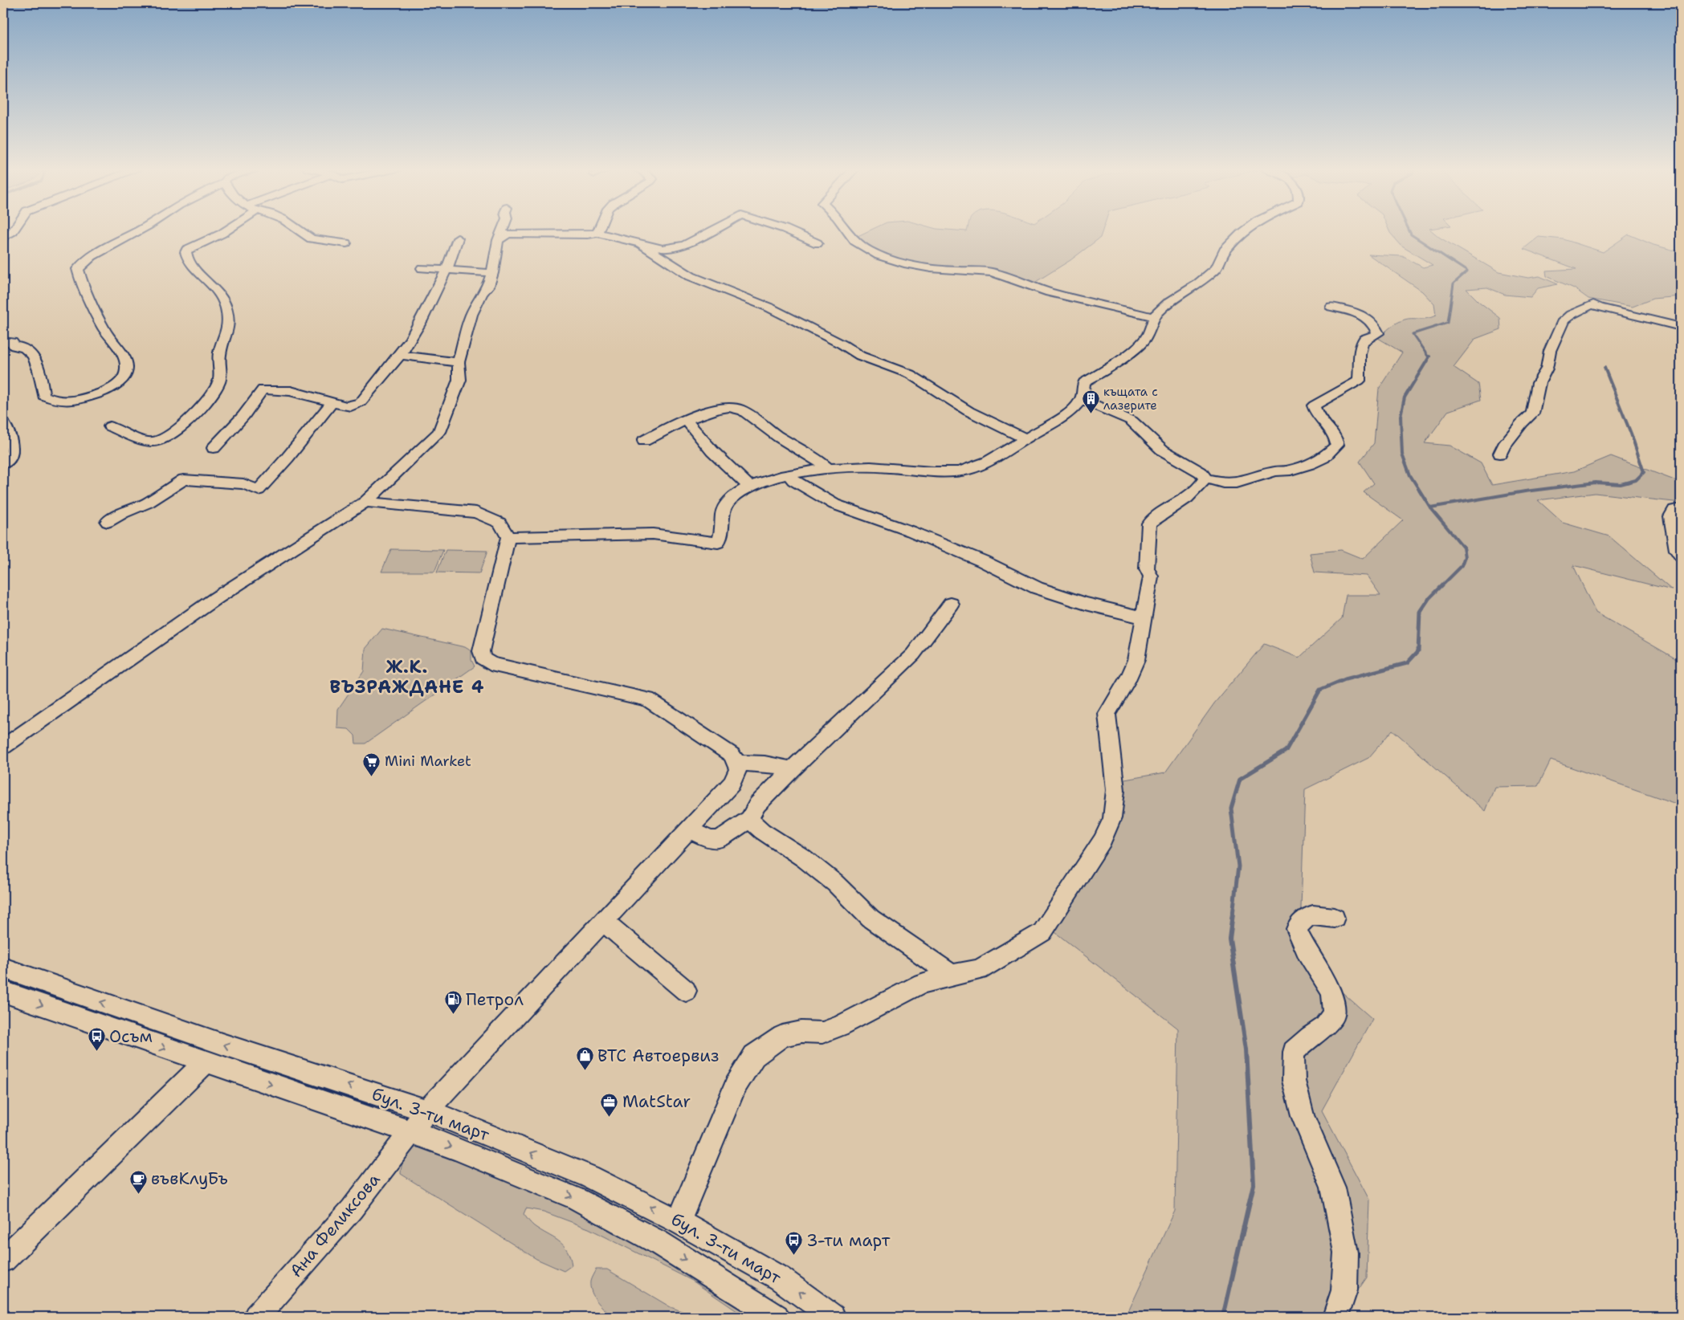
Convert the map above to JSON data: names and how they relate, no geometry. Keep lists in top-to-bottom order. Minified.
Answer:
{"streets":{"street":["бул. 3-ти март","Ана Феликсова"]},"crossings":[["бул. 3-ти март","Ана Феликсова"]],"districts":["Ж.К. ВЪЗРАЖДАНЕ 4"],"places":{"building":["къщата с лазерите"],"supermarket":["Mini Market"],"fuel station":["Петрол"],"bus stop":["Осъм","3-ти март"],"shop":["ВТС Автоервиз"],"office":["MatStar"],"cafe":["въвКлуБъ"]}}
